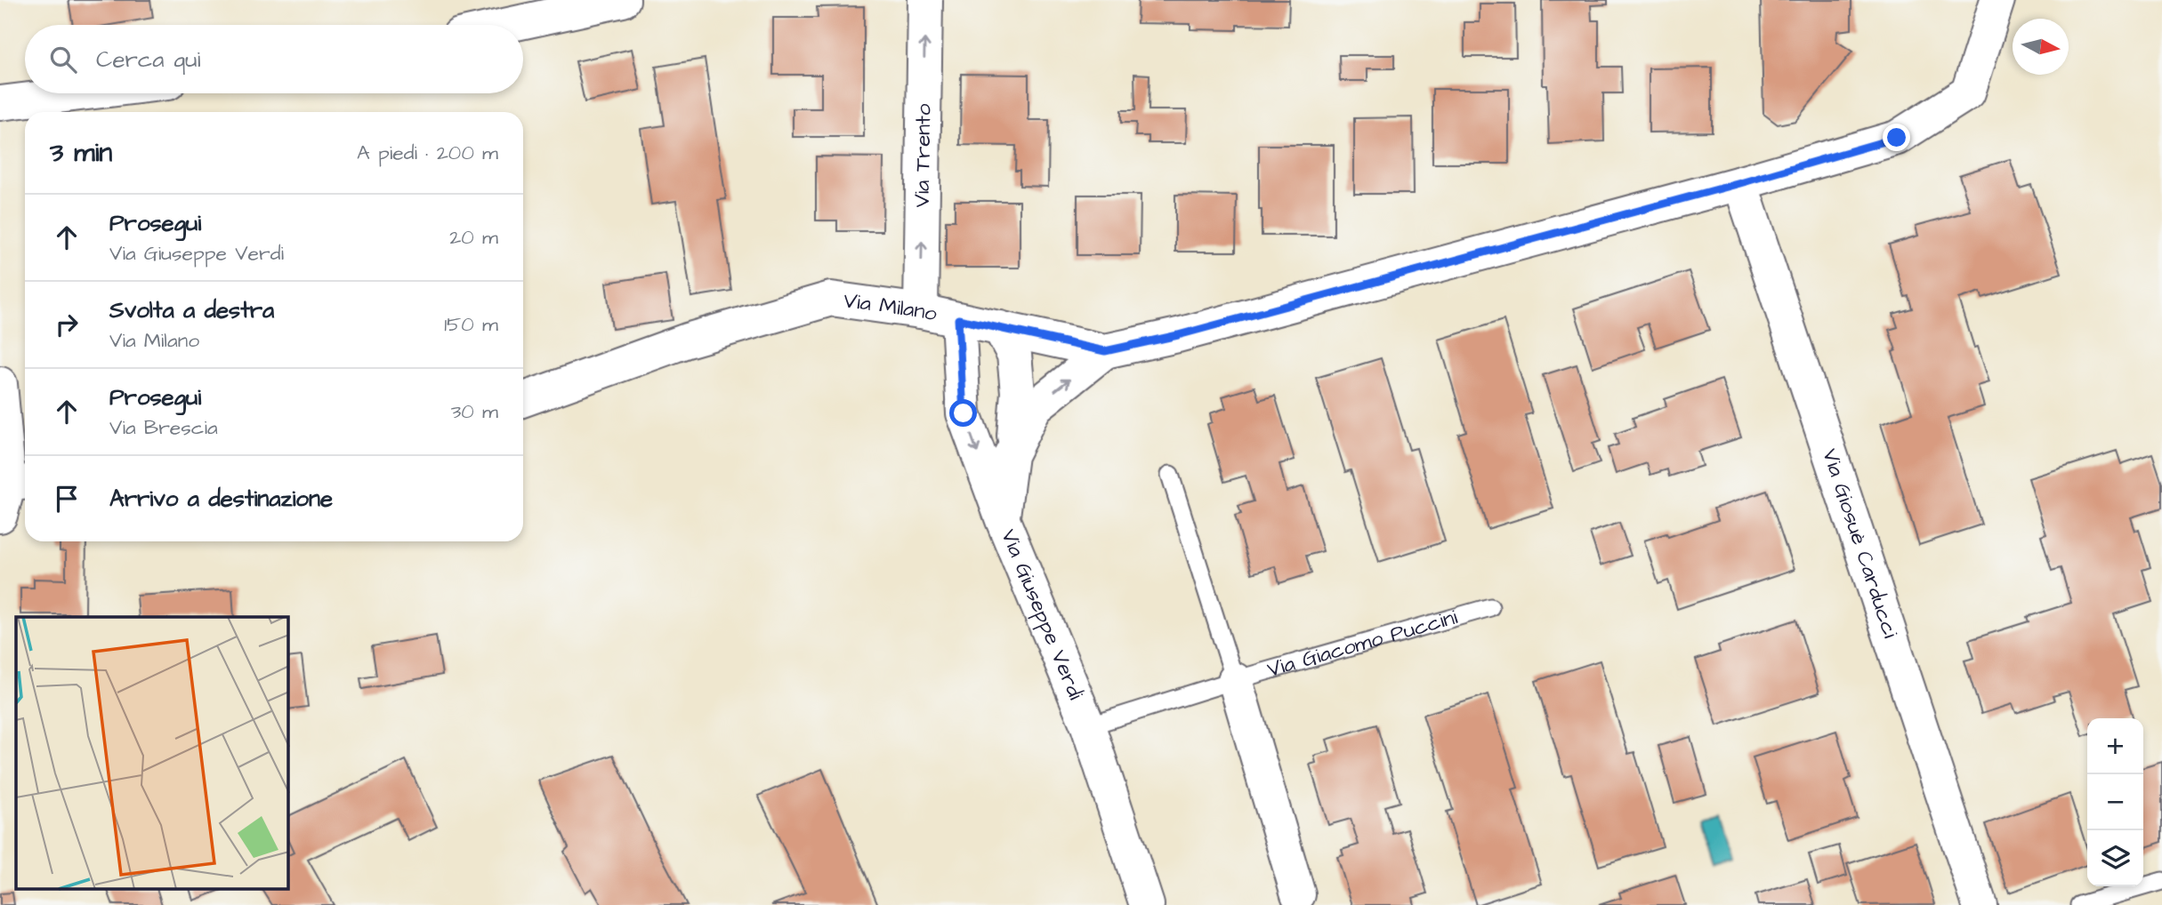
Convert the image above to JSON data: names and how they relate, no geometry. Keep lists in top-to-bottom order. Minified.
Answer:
{"streets":{"street":["Via Trento","Via Milano","Via Giosuè Carducci","Via Giuseppe Verdi"],"lane":["Via Giacomo Puccini"]},"crossings":[["Via Trento","Via Milano"],["Via Milano","Via Giosuè Carducci"],["Via Milano","Via Giuseppe Verdi"],["Via Giuseppe Verdi","Via Giacomo Puccini"]],"one_way":["Via Trento"],"north":"right","page":{"search":"Cerca qui","heading":["3 min","A piedi · 200 m"],"list":[["Prosegui","Via Giuseppe Verdi","20 m"],["Svolta a destra","Via Milano","150 m"],["Prosegui","Via Brescia","30 m"],"Arrivo a destinazione"],"map_buttons":["+","−"]}}
